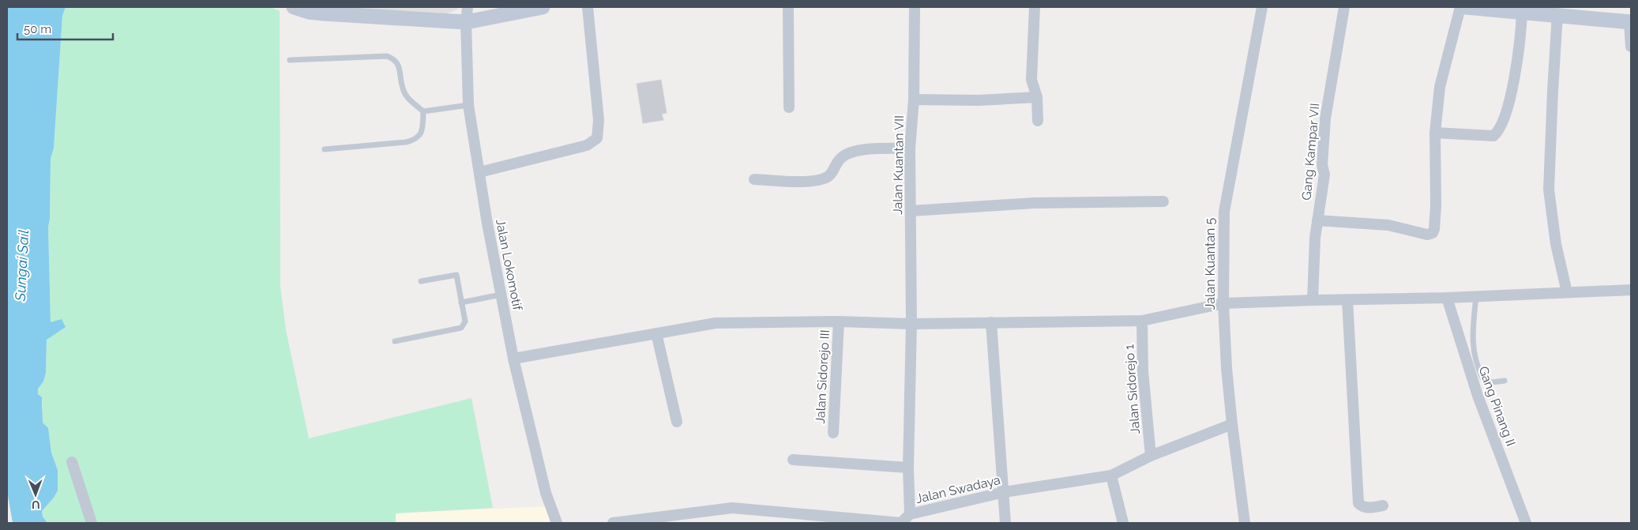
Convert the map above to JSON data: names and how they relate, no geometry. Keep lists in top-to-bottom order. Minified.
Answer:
{"streets":{"street":["Gang Kampar VII","Jalan Kuantan VII","Jalan Kuantan 5","Jalan Lokomotif","Jalan Sidorejo III","Jalan Sidorejo 1","Gang Pinang II","Jalan Swadaya"]},"crossings":[["Jalan Kuantan VII","Jalan Swadaya"],["Jalan Kuantan 5","Jalan Swadaya"],["Jalan Sidorejo 1","Jalan Swadaya"]],"water":["Sungai Sail"],"scale_bar":"50 m","north":"bottom"}
